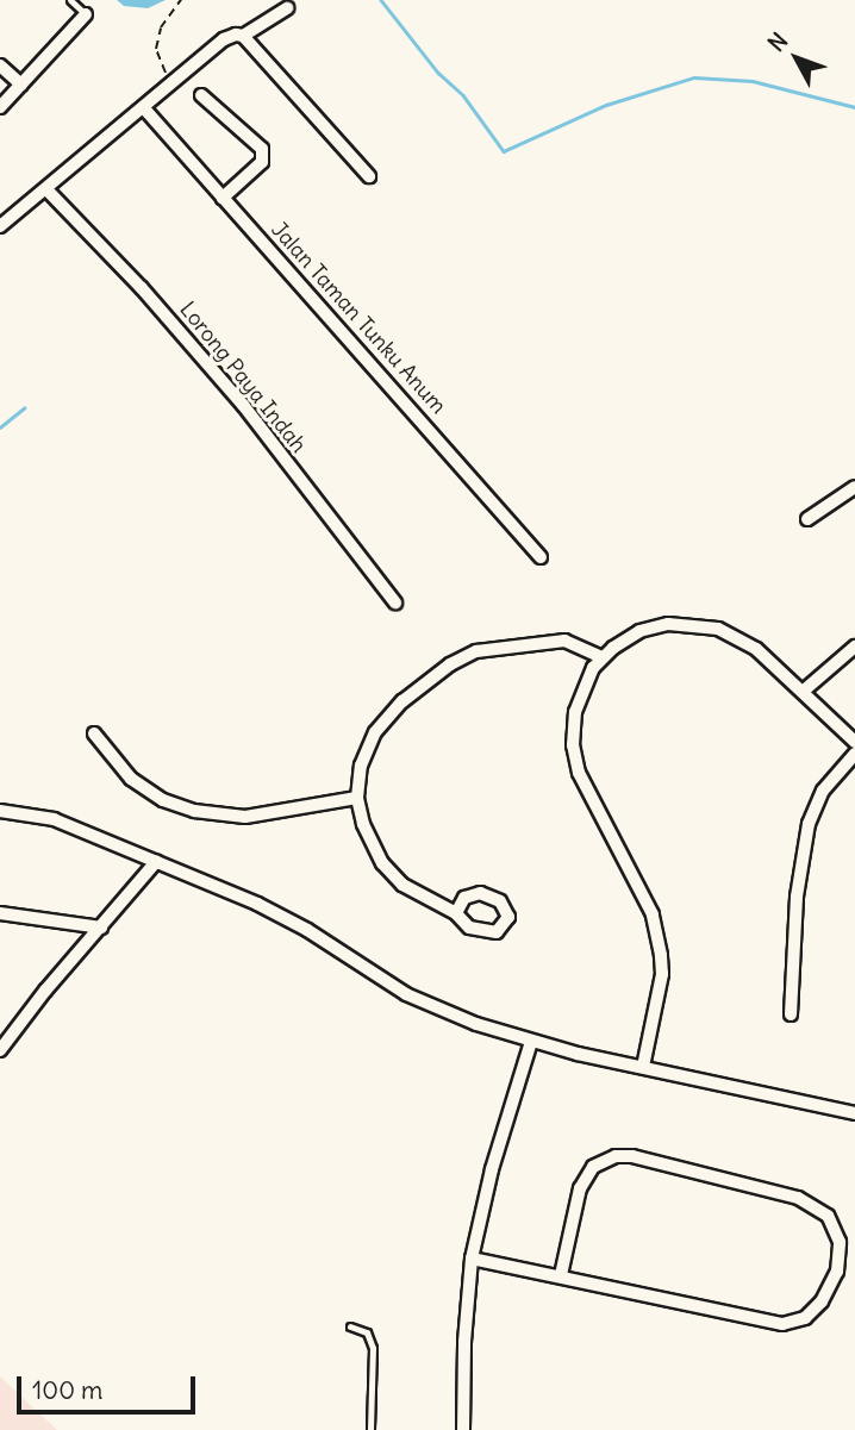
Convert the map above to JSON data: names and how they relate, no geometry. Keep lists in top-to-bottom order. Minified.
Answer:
{"streets":{"street":["Jalan Taman Tunku Anum","Lorong Paya Indah"]},"scale_bar":"100 m","north":"top left"}
